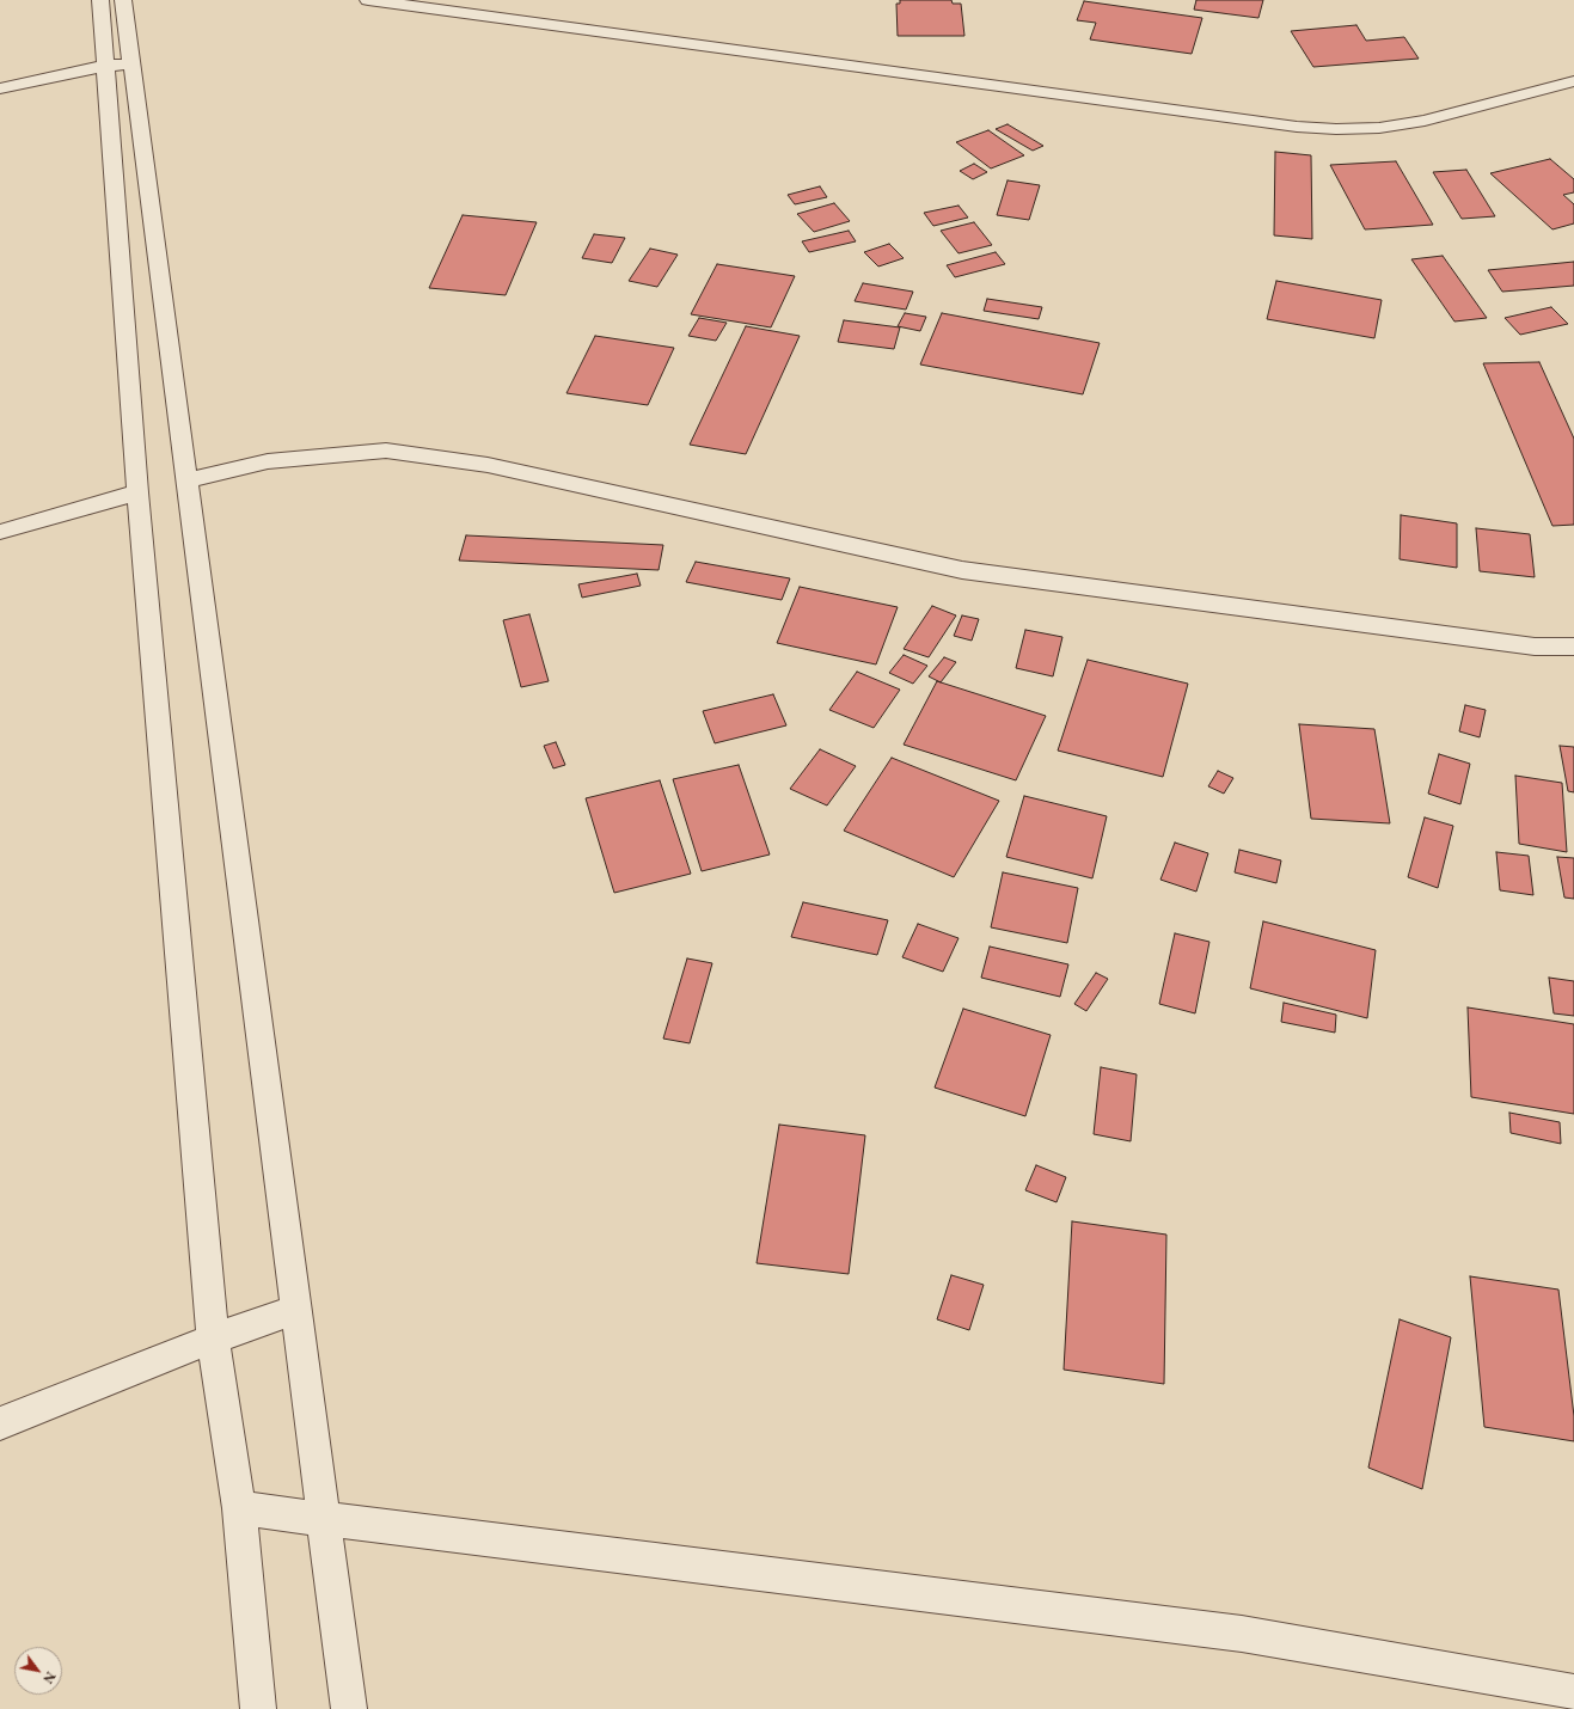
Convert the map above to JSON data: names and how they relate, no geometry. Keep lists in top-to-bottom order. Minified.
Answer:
{"north":"bottom right"}
